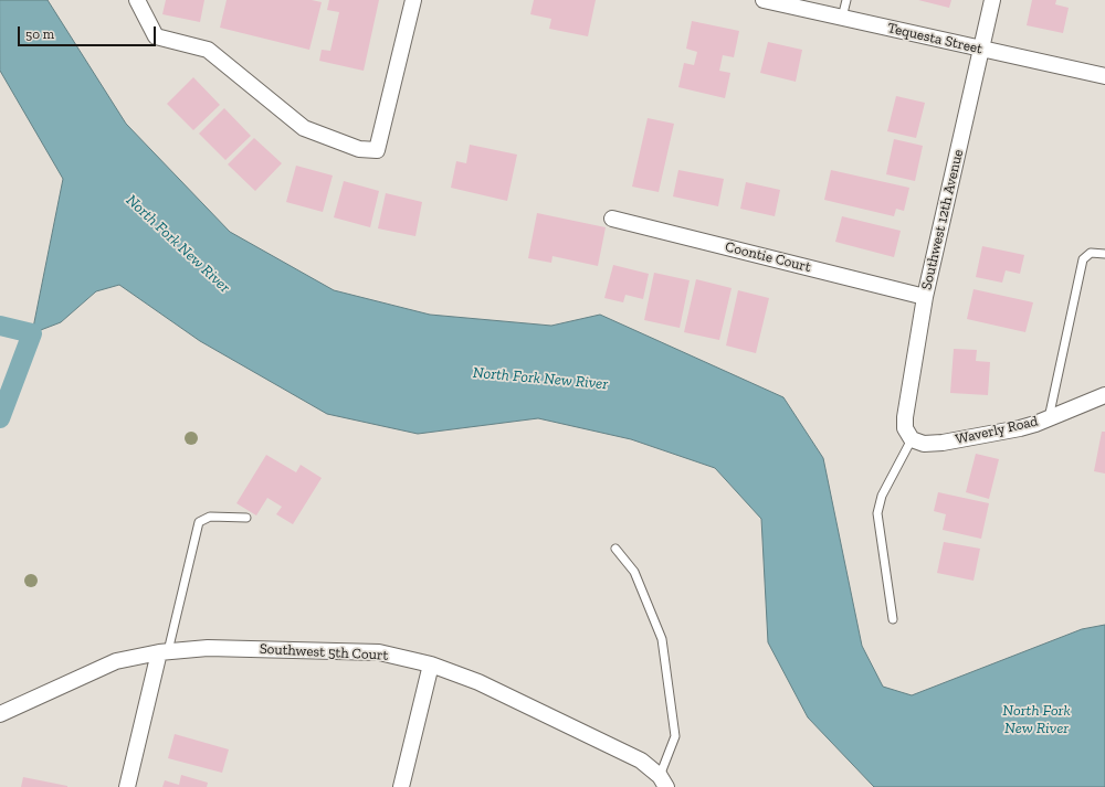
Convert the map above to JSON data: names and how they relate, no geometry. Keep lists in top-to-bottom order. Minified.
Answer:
{"streets":{"street":["Tequesta Street","Southwest 12th Avenue","Coontie Court","Waverly Road","Southwest 5th Court"]},"crossings":[["Tequesta Street","Southwest 12th Avenue"],["Southwest 12th Avenue","Coontie Court"],["Southwest 12th Avenue","Waverly Road"]],"water":["North Fork New River"],"scale_bar":"50 m"}
